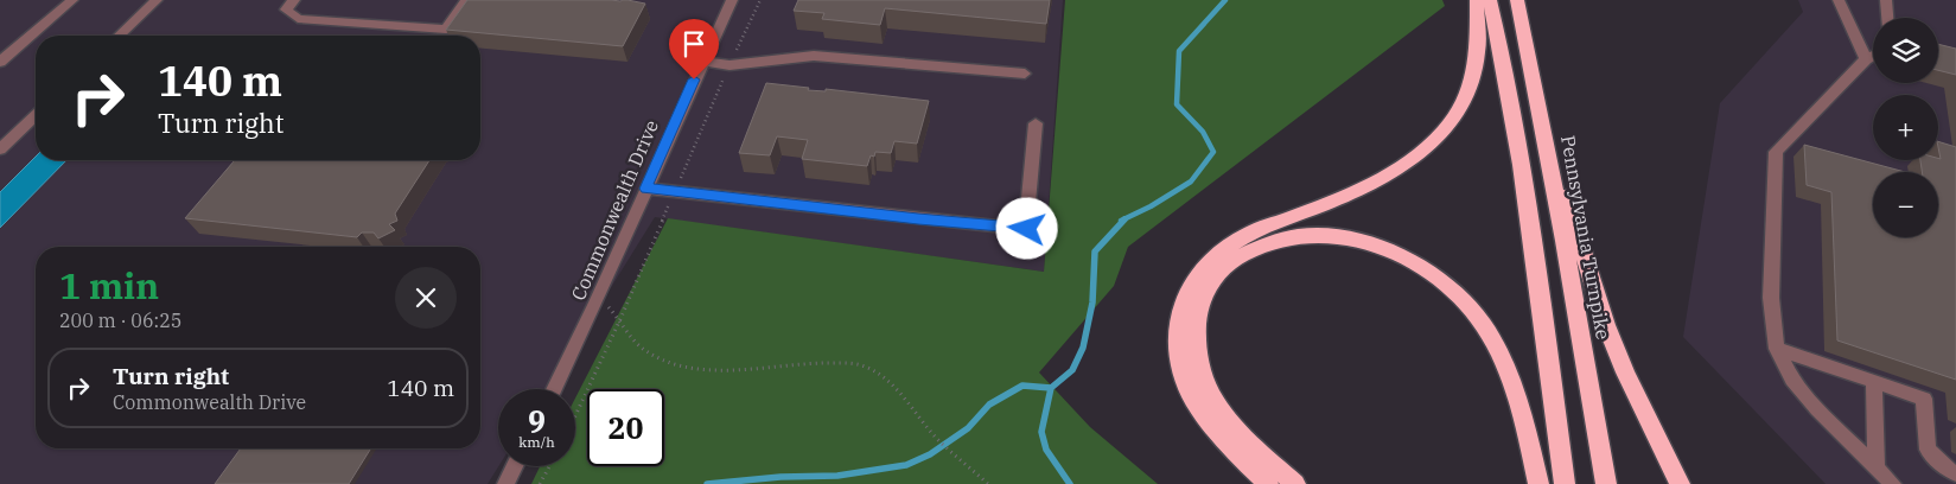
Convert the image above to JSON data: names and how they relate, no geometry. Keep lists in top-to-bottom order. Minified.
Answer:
{"streets":{"highway":["Pennsylvania Turnpike"],"street":["Commonwealth Drive"]},"page":{"map_buttons":["+","−"],"turn":["140 m","Turn right"],"heading":["1 min","200 m · 06:25"],"list":[{"name":"Turn right","note":"Commonwealth Drive","value":"140 m"}],"speed":"9 km/h","limit":"20"}}
